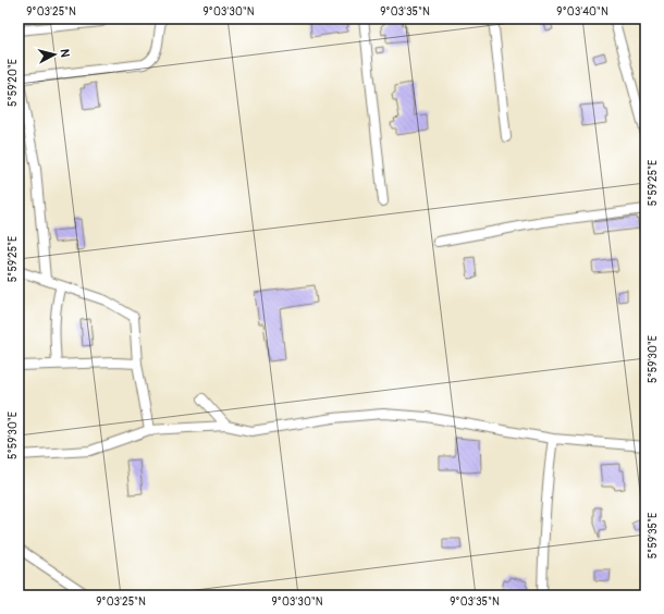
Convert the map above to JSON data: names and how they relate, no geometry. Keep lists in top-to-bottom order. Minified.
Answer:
{"north":"right","coordinates":["9°03'25\"N","9°03'30\"N","9°03'35\"N","9°03'40\"N","5°59'20\"E","5°59'25\"E","5°59'30\"E","5°59'35\"E"]}
